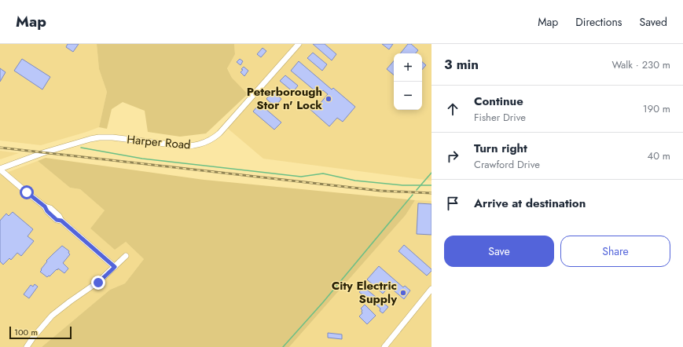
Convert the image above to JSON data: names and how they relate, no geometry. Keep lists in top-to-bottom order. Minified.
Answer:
{"streets":{"street":["Harper Road"]},"places":["Peterborough Stor n' Lock","City Electric Supply"],"scale_bar":"100 m","page":{"header":"Map","nav":["Map","Directions","Saved"],"heading":["3 min","Walk · 230 m"],"map_buttons":["+","−"],"list":[["Continue","Fisher Drive","190 m"],["Turn right","Crawford Drive","40 m"],"Arrive at destination"],"buttons":["Save","Share"],"scale":"100 m"}}
